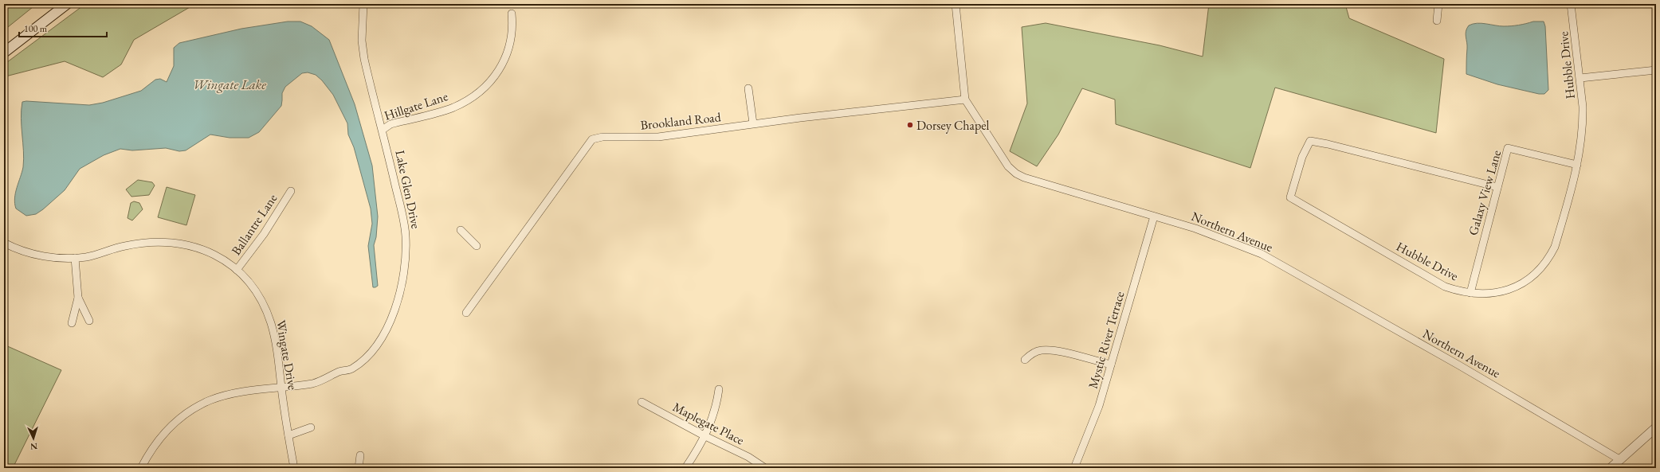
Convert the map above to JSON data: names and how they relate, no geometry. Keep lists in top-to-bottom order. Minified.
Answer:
{"streets":{"street":["Hubble Drive","Hillgate Lane","Brookland Road","Lake Glen Drive","Galaxy View Lane","Ballantre Lane","Northern Avenue","Mystic River Terrace","Wingate Drive","Maplegate Place"]},"crossings":[["Hubble Drive","Galaxy View Lane"],["Hillgate Lane","Lake Glen Drive"],["Brookland Road","Northern Avenue"],["Lake Glen Drive","Wingate Drive"],["Ballantre Lane","Wingate Drive"],["Northern Avenue","Mystic River Terrace"]],"water":["Wingate Lake"],"places":["Dorsey Chapel"],"scale_bar":"100 m","north":"bottom"}
